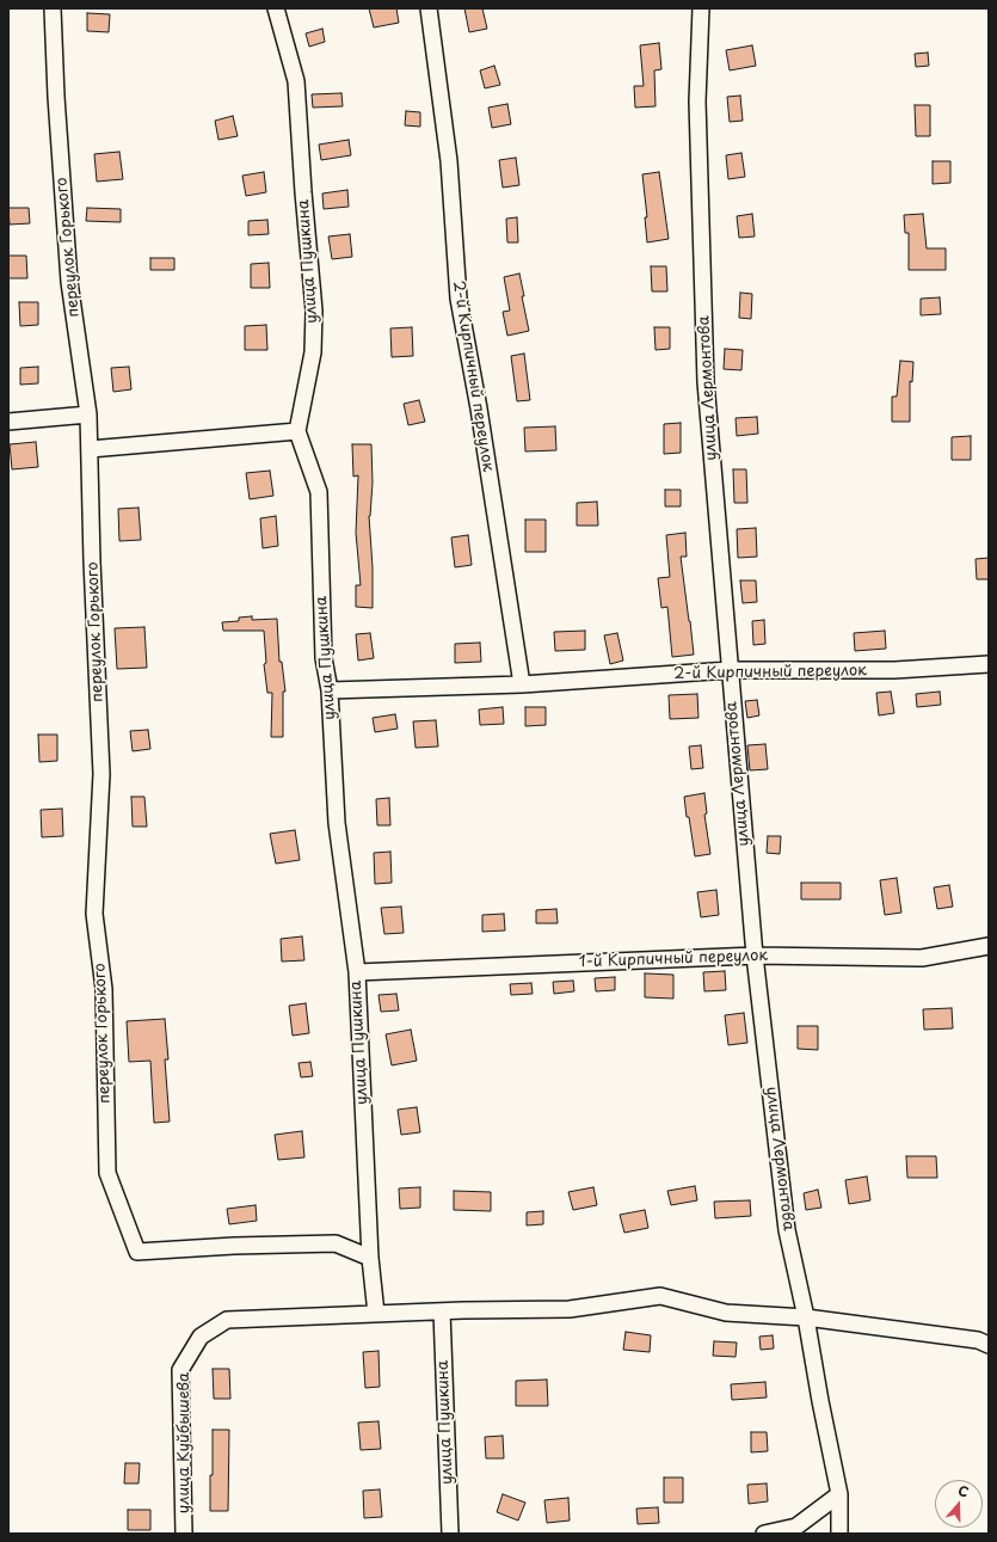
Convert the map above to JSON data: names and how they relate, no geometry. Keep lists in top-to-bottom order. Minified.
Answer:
{"streets":{"street":["переулок Горького","улица Пушкина","2-й Кирпичный переулок","улица Лермонтова","1-й Кирпичный переулок","улица Куйбышева"]},"crossings":[["переулок Горького","улица Пушкина"],["улица Пушкина","2-й Кирпичный переулок"],["улица Пушкина","1-й Кирпичный переулок"],["улица Пушкина","улица Куйбышева"],["2-й Кирпичный переулок","улица Лермонтова"],["улица Лермонтова","1-й Кирпичный переулок"],["улица Лермонтова","улица Куйбышева"]],"north":"top"}
